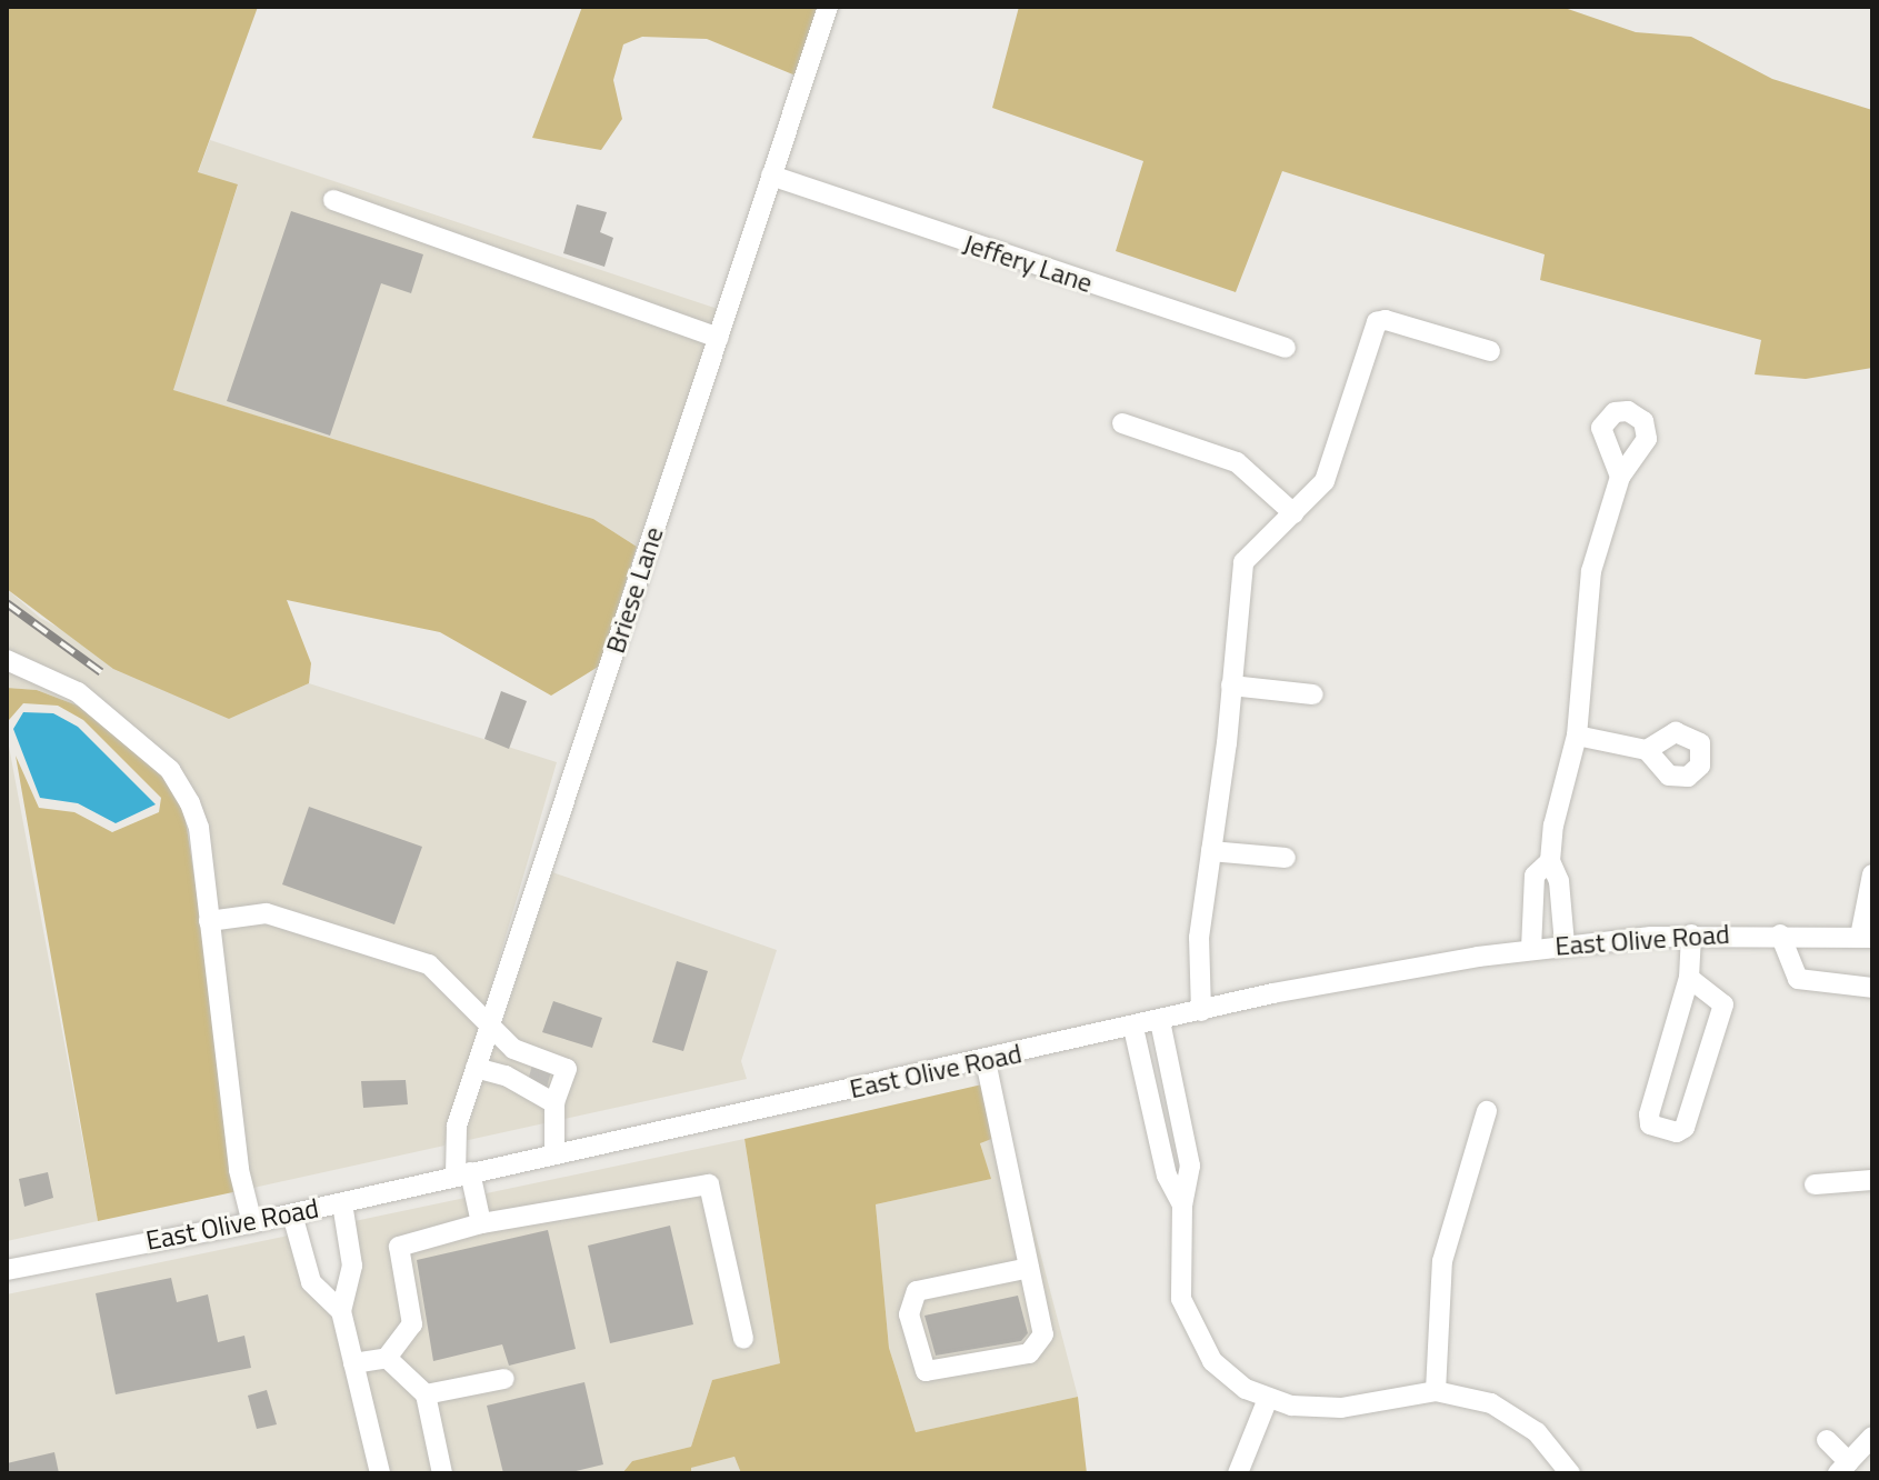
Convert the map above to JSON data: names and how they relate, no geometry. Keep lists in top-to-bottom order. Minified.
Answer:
{"streets":{"street":["Jeffery Lane","Briese Lane","East Olive Road"]},"crossings":[["Jeffery Lane","Briese Lane"],["Briese Lane","East Olive Road"]]}
